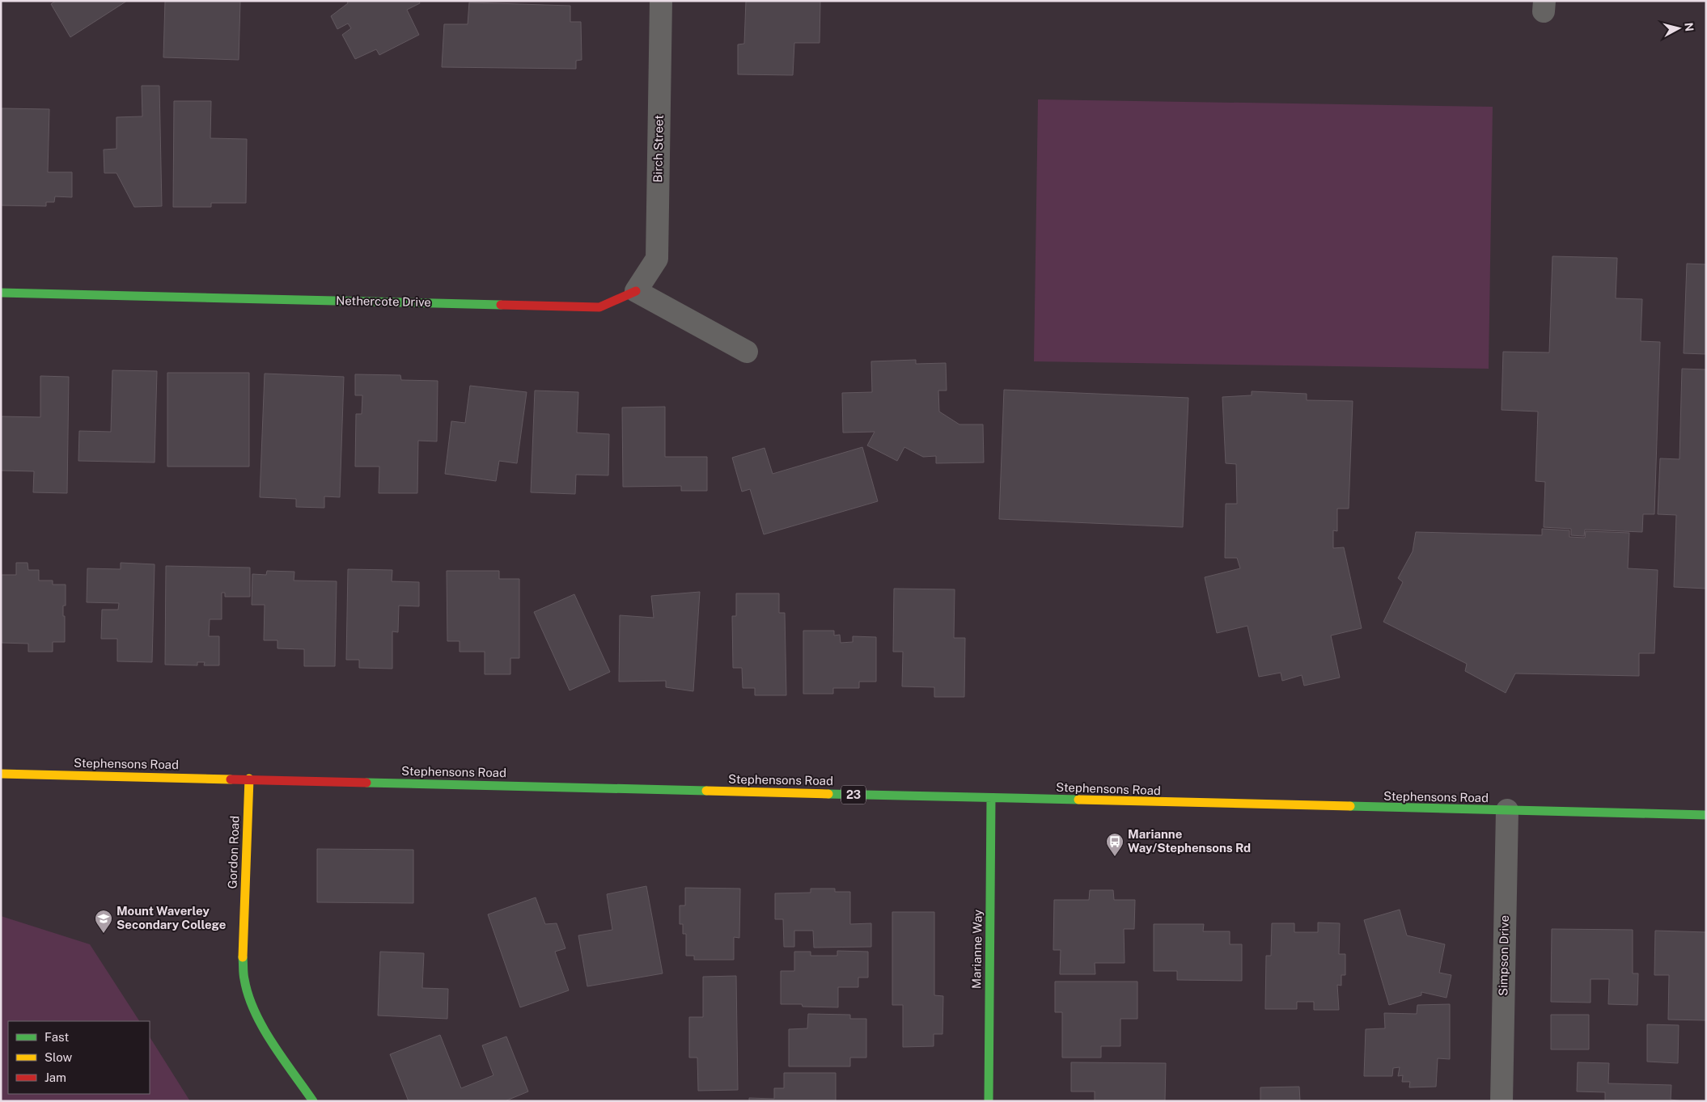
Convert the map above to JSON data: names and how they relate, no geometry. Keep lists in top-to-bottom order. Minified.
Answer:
{"streets":{"main road":["Nethercote Drive","Stephensons Road","23","Gordon Road","Marianne Way"],"street":["Birch Street","Simpson Drive"]},"crossings":[["Birch Street","Nethercote Drive"],["Stephensons Road","Gordon Road"],["Stephensons Road","Marianne Way"],["Stephensons Road","Simpson Drive"]],"places":{"bus stop":["Marianne Way/Stephensons Rd"],"school or university":["Mount Waverley Secondary College"]},"legend":["Fast","Slow","Jam"],"north":"right"}
